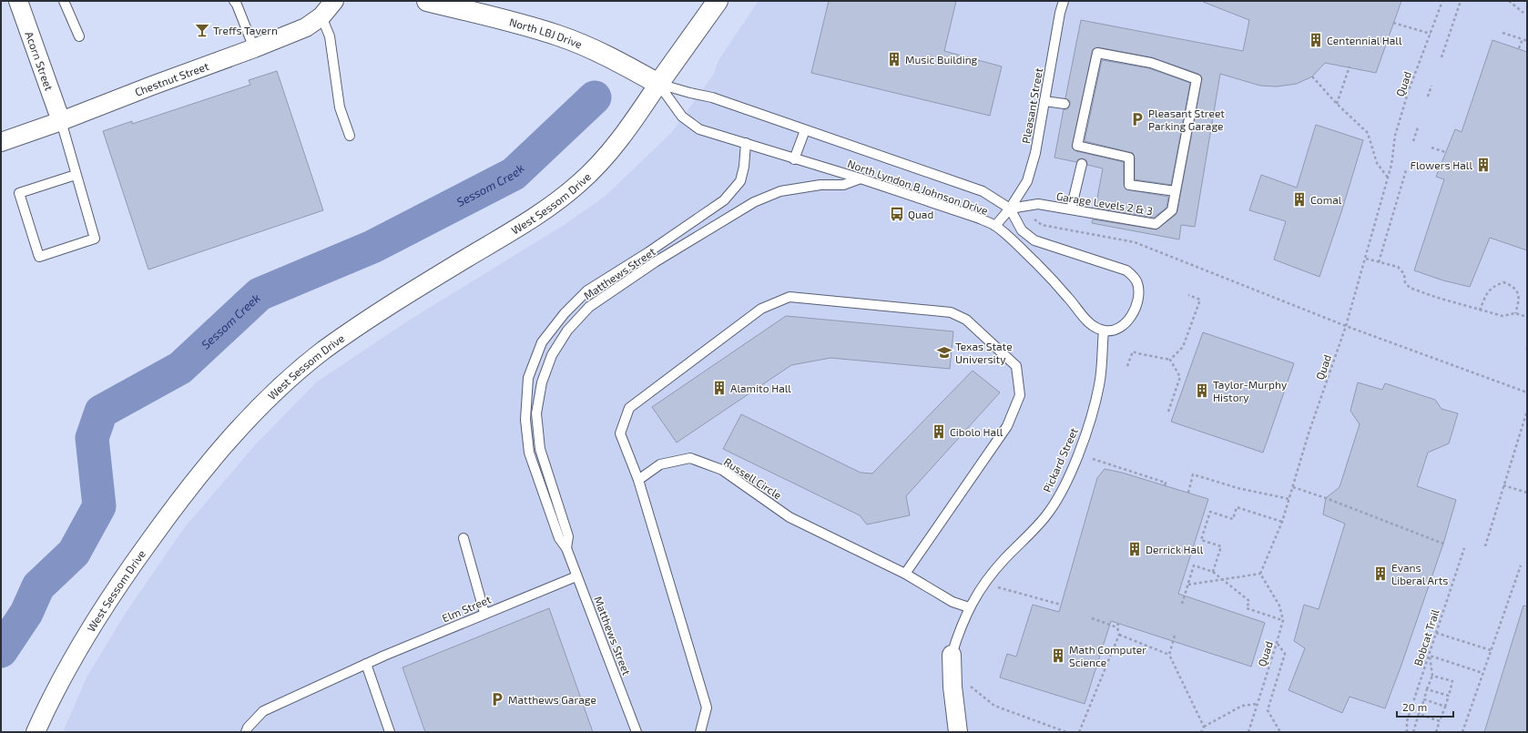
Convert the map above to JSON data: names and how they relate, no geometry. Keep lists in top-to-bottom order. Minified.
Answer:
{"streets":{"street":["North LBJ Drive","Acorn Street","Chestnut Street","West Sessom Drive"],"lane":["Pleasant Street","North Lyndon B Johnson Drive","Garage Levels 2 & 3","Matthews Street","Pickard Street","Russell Circle","Elm Street"],"path":["Quad","Bobcat Trail"]},"crossings":[["North LBJ Drive","North Lyndon B Johnson Drive"],["North LBJ Drive","West Sessom Drive"],["Acorn Street","Chestnut Street"],["Pleasant Street","North Lyndon B Johnson Drive"],["Pleasant Street","Garage Levels 2 & 3"],["North Lyndon B Johnson Drive","West Sessom Drive"],["North Lyndon B Johnson Drive","Garage Levels 2 & 3"],["North Lyndon B Johnson Drive","Matthews Street"],["North Lyndon B Johnson Drive","Pickard Street"],["Matthews Street","Elm Street"],["Pickard Street","Russell Circle"]],"water":["Sessom Creek"],"places":{"bar":["Treffs Tavern"],"building":["Centennial Hall","Music Building","Flowers Hall","Comal","Alamito Hall","Taylor-Murphy History","Cibolo Hall","Derrick Hall","Evans Liberal Arts","Math Computer Science"],"parking":["Pleasant Street Parking Garage","Matthews Garage"],"bus stop":["Quad"],"school or university":["Texas State University"]},"scale_bar":"20 m"}
